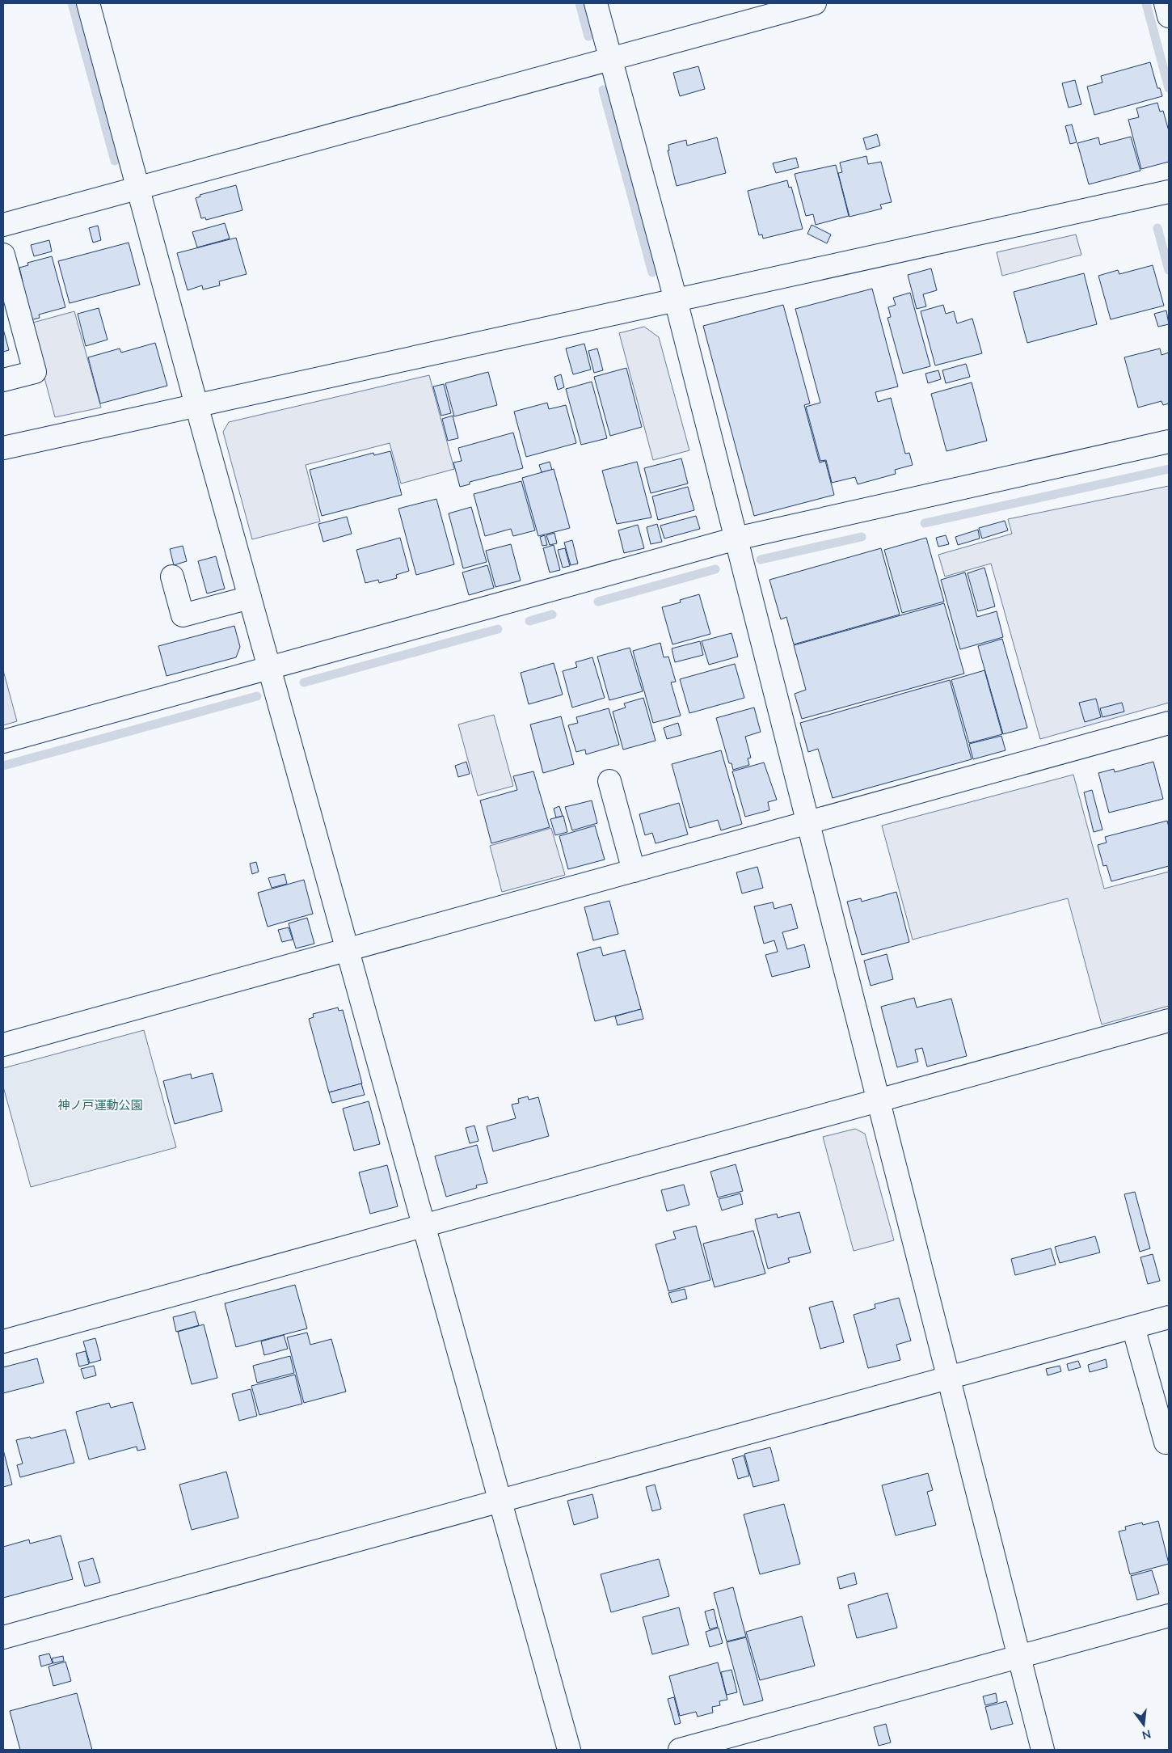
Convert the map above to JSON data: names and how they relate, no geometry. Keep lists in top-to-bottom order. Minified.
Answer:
{"parks":["神ノ戸運動公園"],"north":"bottom"}
